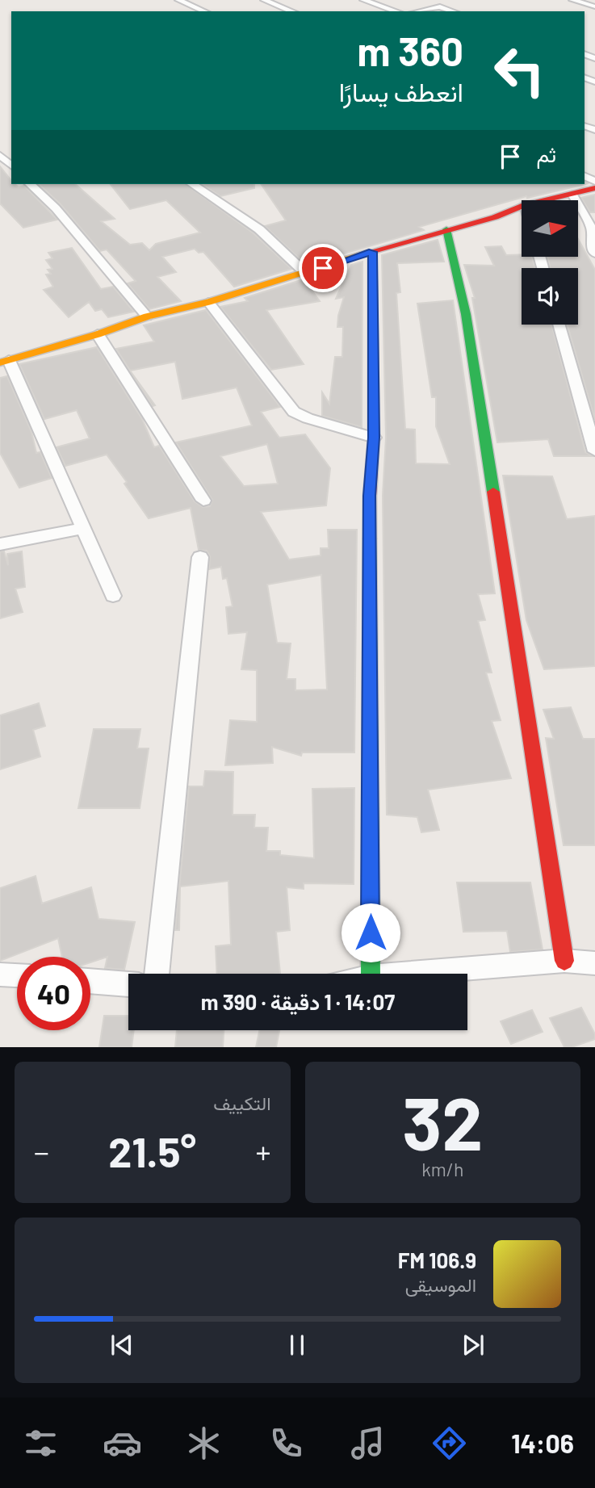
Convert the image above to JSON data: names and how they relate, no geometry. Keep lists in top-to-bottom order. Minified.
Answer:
{"north":"right","page":{"turn":["360 m","انعطف يسارًا"],"then":"ثم","limit":"40","trip":"14:07 · 1 دقيقة · 390 m","tile":[["32","km/h"],"التكييف"],"heat":["−","21.5°","+"],"song":["106.9 FM","الموسيقى"],"tabs":"14:06"}}
